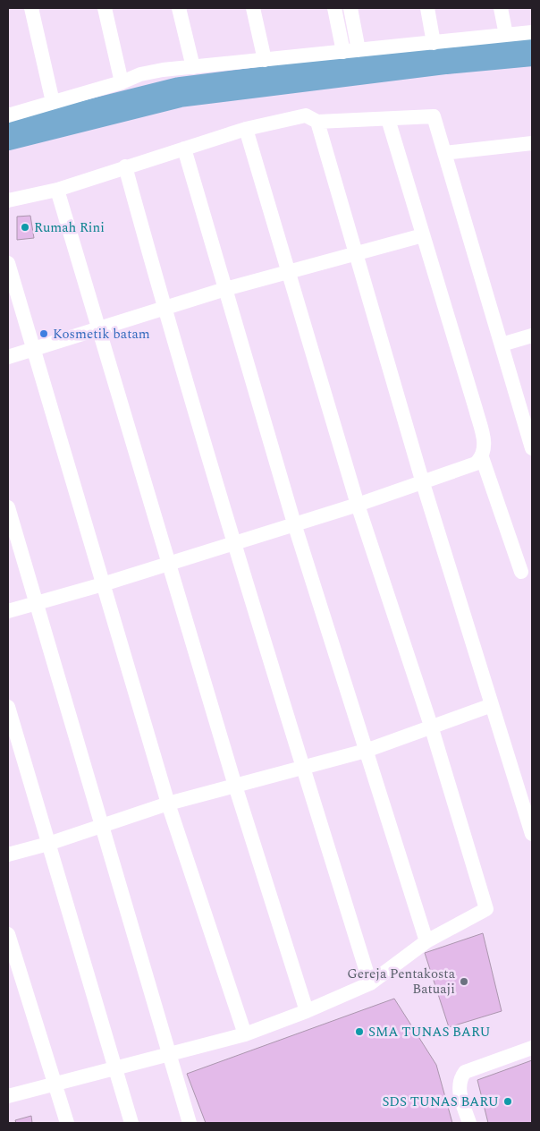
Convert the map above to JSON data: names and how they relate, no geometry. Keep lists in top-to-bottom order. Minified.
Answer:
{"places":["Rumah Rini","Kosmetik batam","Gereja Pentakosta Batuaji","SMA TUNAS BARU","SDS TUNAS BARU"]}
